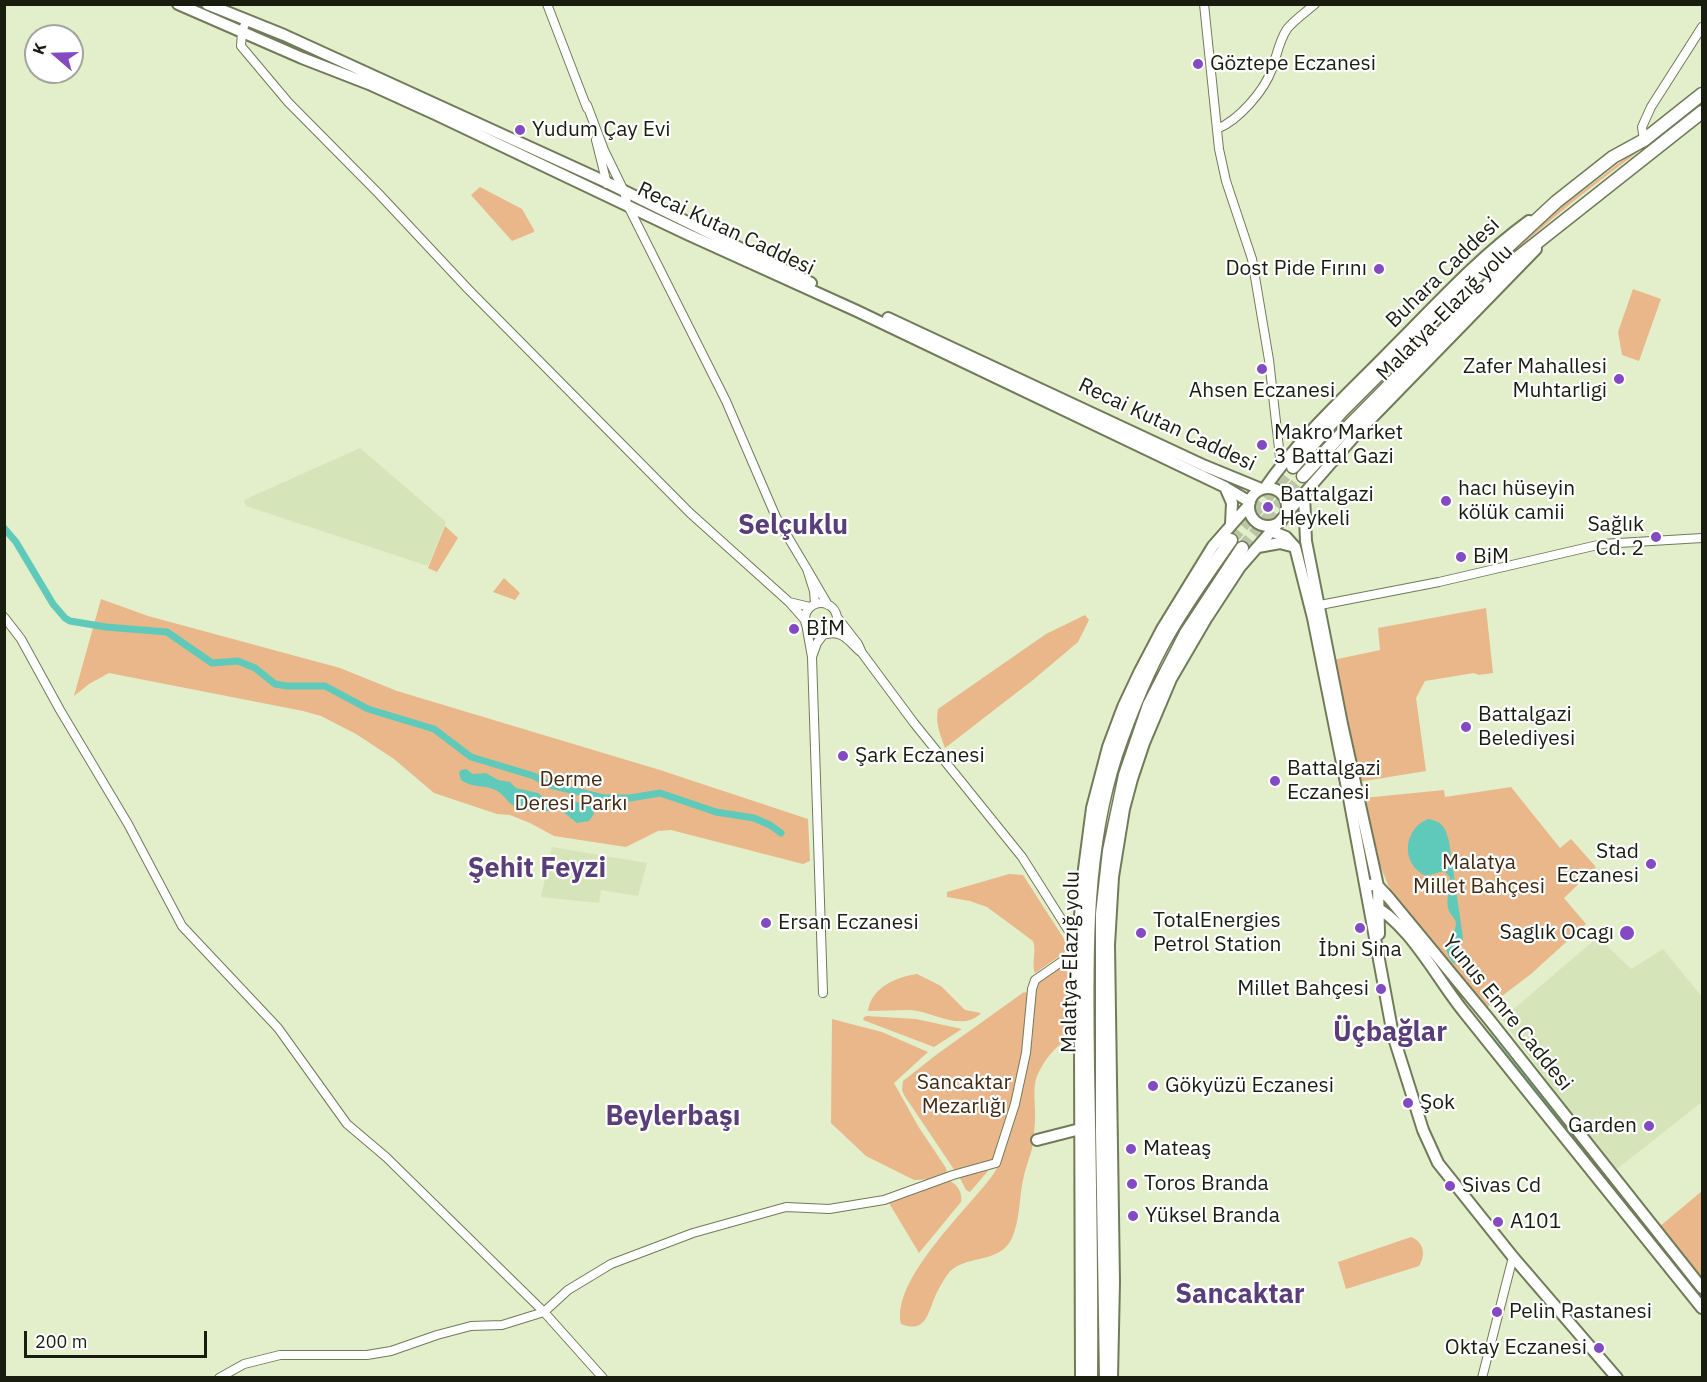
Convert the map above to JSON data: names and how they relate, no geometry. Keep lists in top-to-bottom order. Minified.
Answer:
{"streets":{"highway":["Malatya-Elazığ yolu"],"main road":["Recai Kutan Caddesi","Yunus Emre Caddesi"]},"crossings":[["Recai Kutan Caddesi","Malatya-Elazığ yolu"]],"districts":["Selçuklu","Şehit Feyzi","Üçbağlar","Beylerbaşı","Sancaktar"],"parks":["Derme Deresi Parkı","Malatya Millet Bahçesi","Sancaktar Mezarlığı"],"places":["Göztepe Eczanesi","Yudum Çay Evi","Dost Pide Fırını","Ahsen Eczanesi","Zafer Mahallesi Muhtarligi","Makro Market 3 Battal Gazi","hacı hüseyin kölük camii","Battalgazi Heykeli","Sağlık Cd. 2","BiM","BİM","Battalgazi Belediyesi","Şark Eczanesi","Battalgazi Eczanesi","Stad Eczanesi","Ersan Eczanesi","İbni Sina","TotalEnergies Petrol Station","Saglık Ocagı","Millet Bahçesi","Gökyüzü Eczanesi","Şok","Garden","Mateaş","Toros Branda","Sivas Cd","Yüksel Branda","A101","Pelin Pastanesi","Oktay Eczanesi"],"scale_bar":"200 m","north":"left"}
